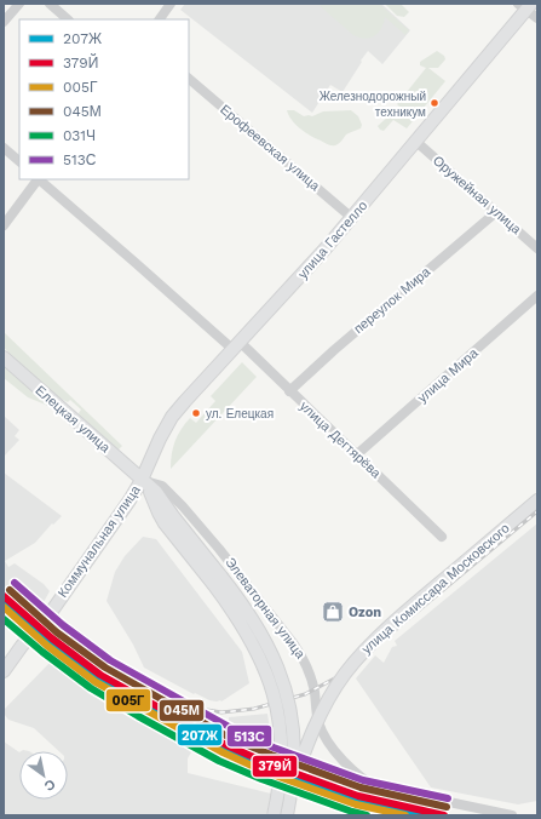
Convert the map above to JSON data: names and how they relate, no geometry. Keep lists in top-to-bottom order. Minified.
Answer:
{"streets":{"main road":["улица Гастелло","Елецкая улица","Коммунальная улица","улица Комиссара Московского"],"street":["Ерофеевская улица","Оружейная улица","переулок Мира","улица Мира","улица Дегтярёва","Элеваторная улица"]},"crossings":[["Ерофеевская улица","улица Гастелло"],["Оружейная улица","улица Гастелло"],["Оружейная улица","переулок Мира"],["улица Гастелло","Елецкая улица"],["улица Гастелло","улица Дегтярёва"],["улица Гастелло","Коммунальная улица"],["улица Гастелло","Элеваторная улица"],["переулок Мира","улица Дегтярёва"],["улица Мира","улица Дегтярёва"],["Елецкая улица","Коммунальная улица"],["Елецкая улица","Элеваторная улица"],["Коммунальная улица","Элеваторная улица"]],"places":{"other":["Железнодорожный техникум","ул. Елецкая"],"shop":["Ozon"]},"lines":["transit line 513С","transit line 045М","transit line 379Й","transit line 207Ж","transit line 005Г","transit line 031Ч"],"legend":["207Ж","379Й","005Г","045М","031Ч","513С"],"north":"bottom right"}
